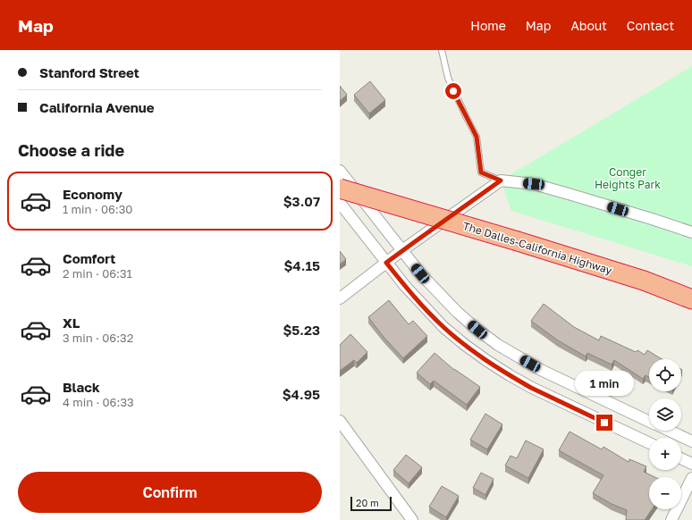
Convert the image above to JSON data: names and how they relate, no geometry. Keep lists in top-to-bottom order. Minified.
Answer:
{"streets":{"highway":["The Dalles-California Highway"]},"parks":["Conger Heights Park"],"scale_bar":"20 m","page":{"header":"Map","nav":["Home","Map","About","Contact"],"banner":["Stanford Street","California Avenue"],"heading":"Choose a ride","list":[{"name":"Economy","note":"1 min · 06:30","value":"$3.07"},{"name":"Comfort","note":"2 min · 06:31","value":"$4.15"},{"name":"XL","note":"3 min · 06:32","value":"$5.23"},{"name":"Black","note":"4 min · 06:33","value":"$4.95"}],"map_buttons":["+","−"],"bubble":"1 min","buttons":"Confirm","scale":"20 m"}}
